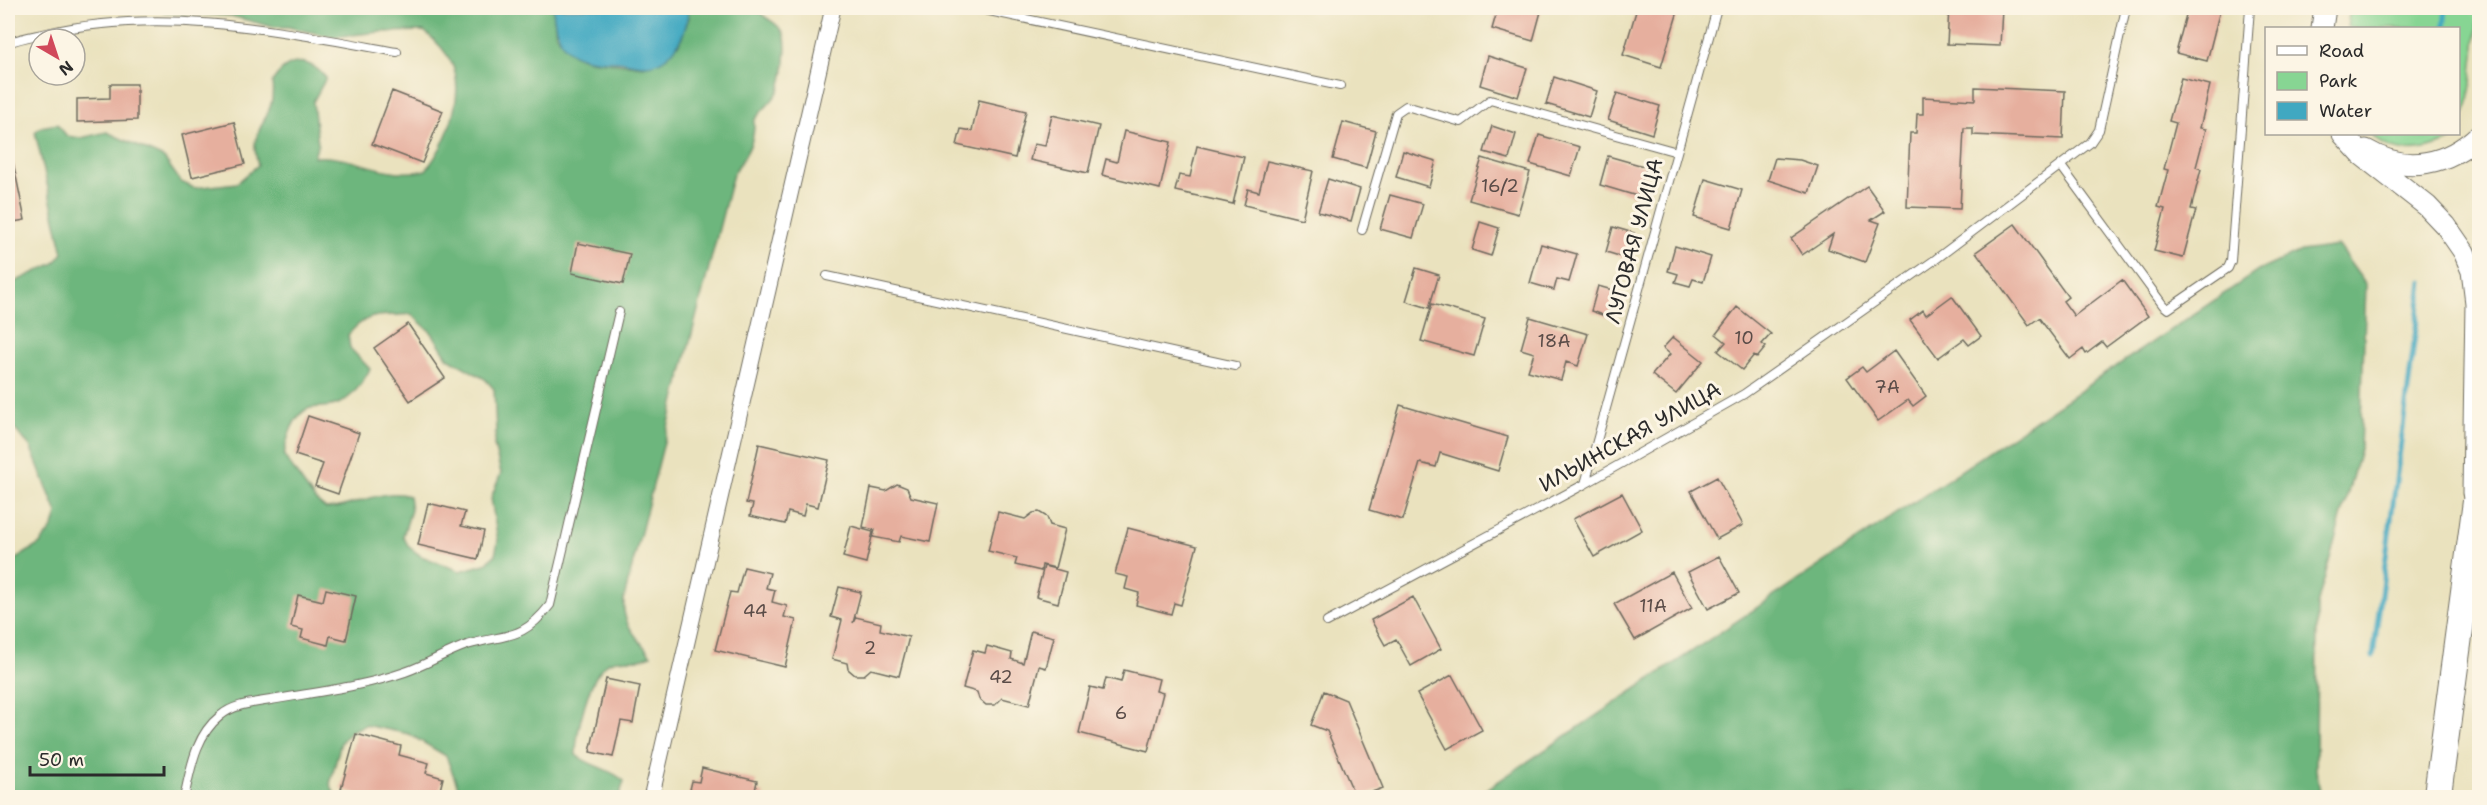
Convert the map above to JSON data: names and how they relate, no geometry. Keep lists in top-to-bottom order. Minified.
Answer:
{"streets":{"lane":["ЛУГОВАЯ УЛИЦА","ИЛЬИНСКАЯ УЛИЦА"]},"crossings":[["ЛУГОВАЯ УЛИЦА","ИЛЬИНСКАЯ УЛИЦА"]],"house_numbers":["16/2","10","18А","7А","11А","44","2","42","6"],"legend":["Road","Park","Water"],"scale_bar":"50 m","north":"bottom right"}
